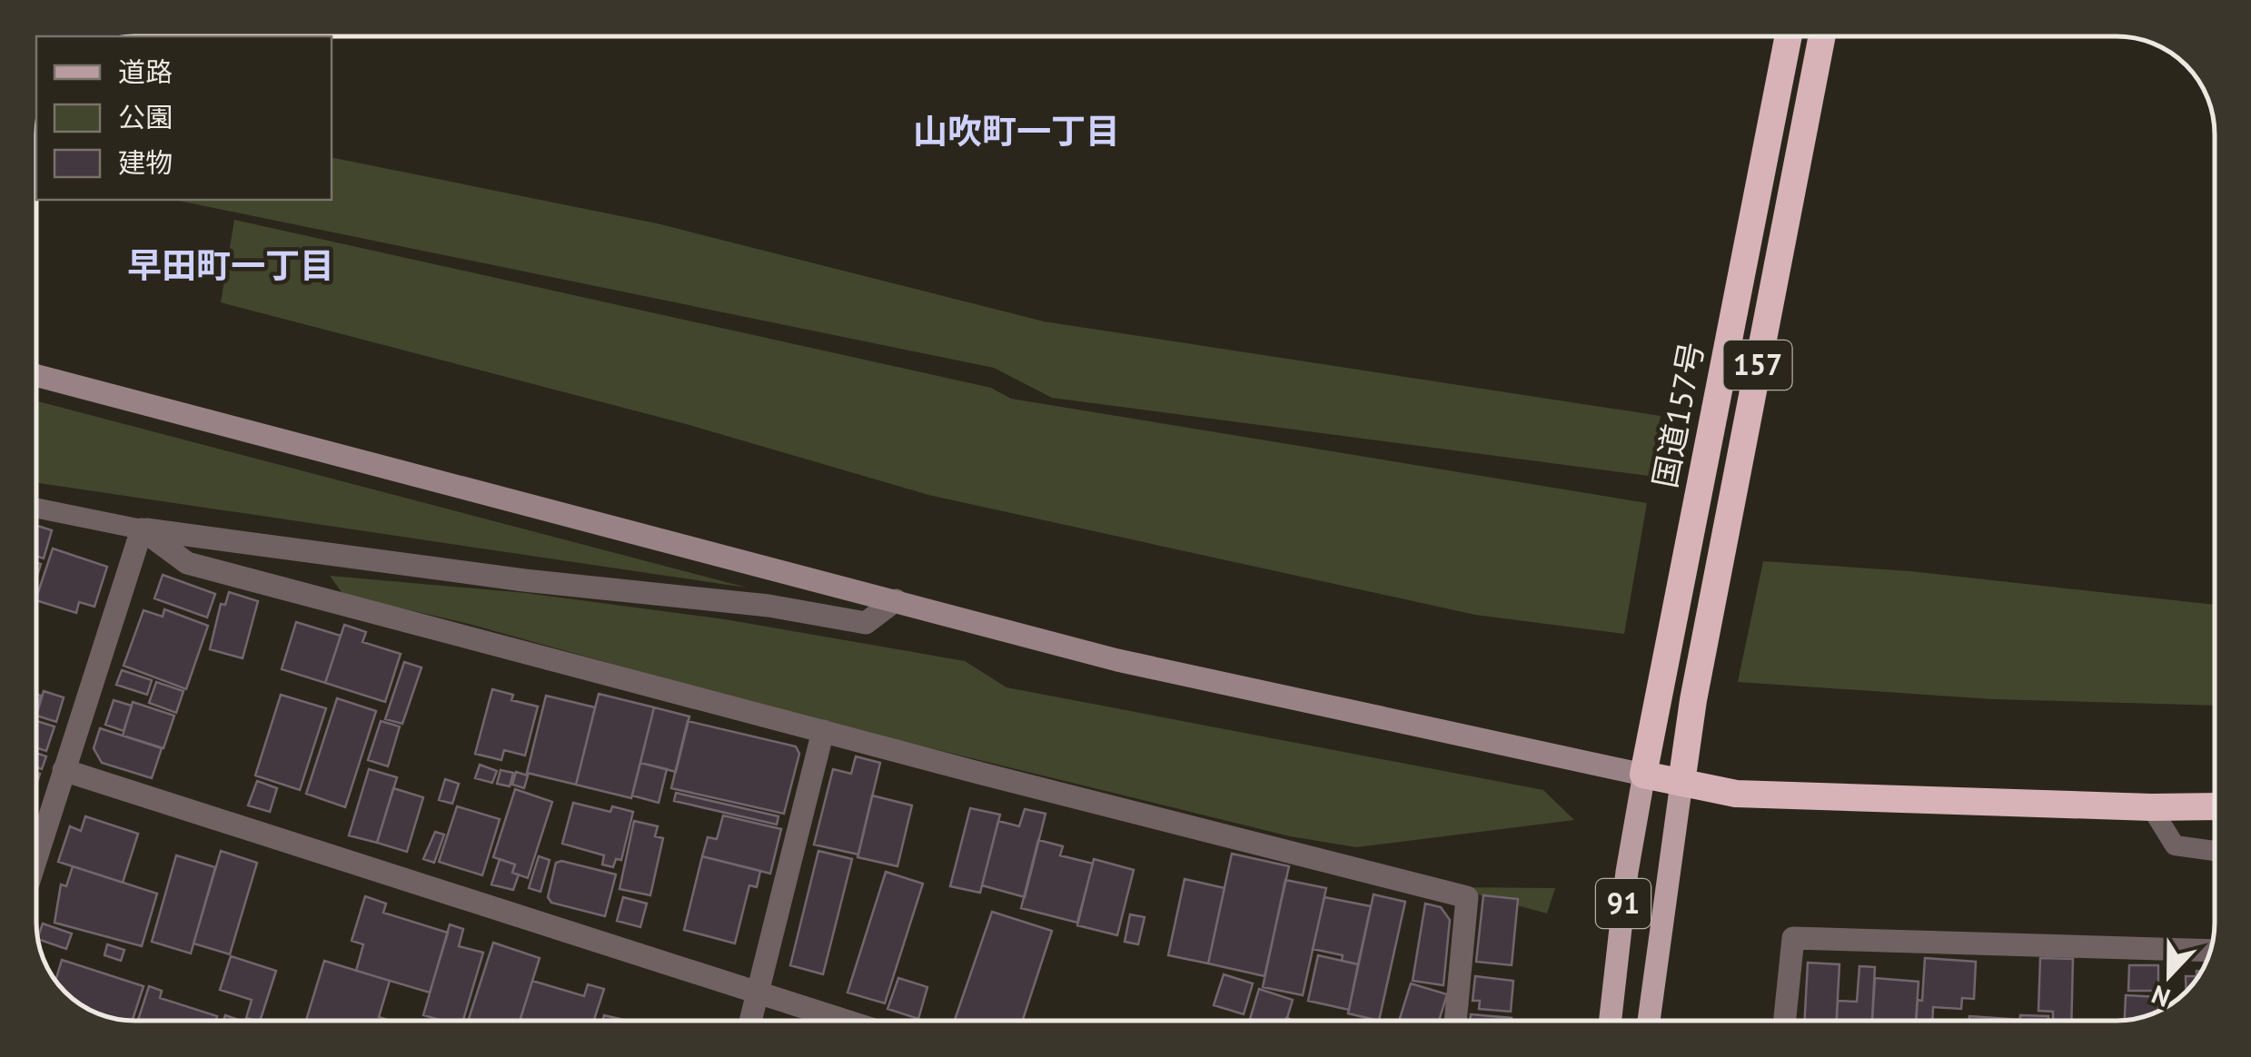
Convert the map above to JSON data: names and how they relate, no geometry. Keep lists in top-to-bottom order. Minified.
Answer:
{"streets":{"highway":["157","国道157号"],"main road":["91"]},"crossings":[["157","国道157号"],["157","91"]],"districts":["山吹町一丁目","早田町一丁目"],"legend":["道路","公園","建物"],"north":"bottom"}
